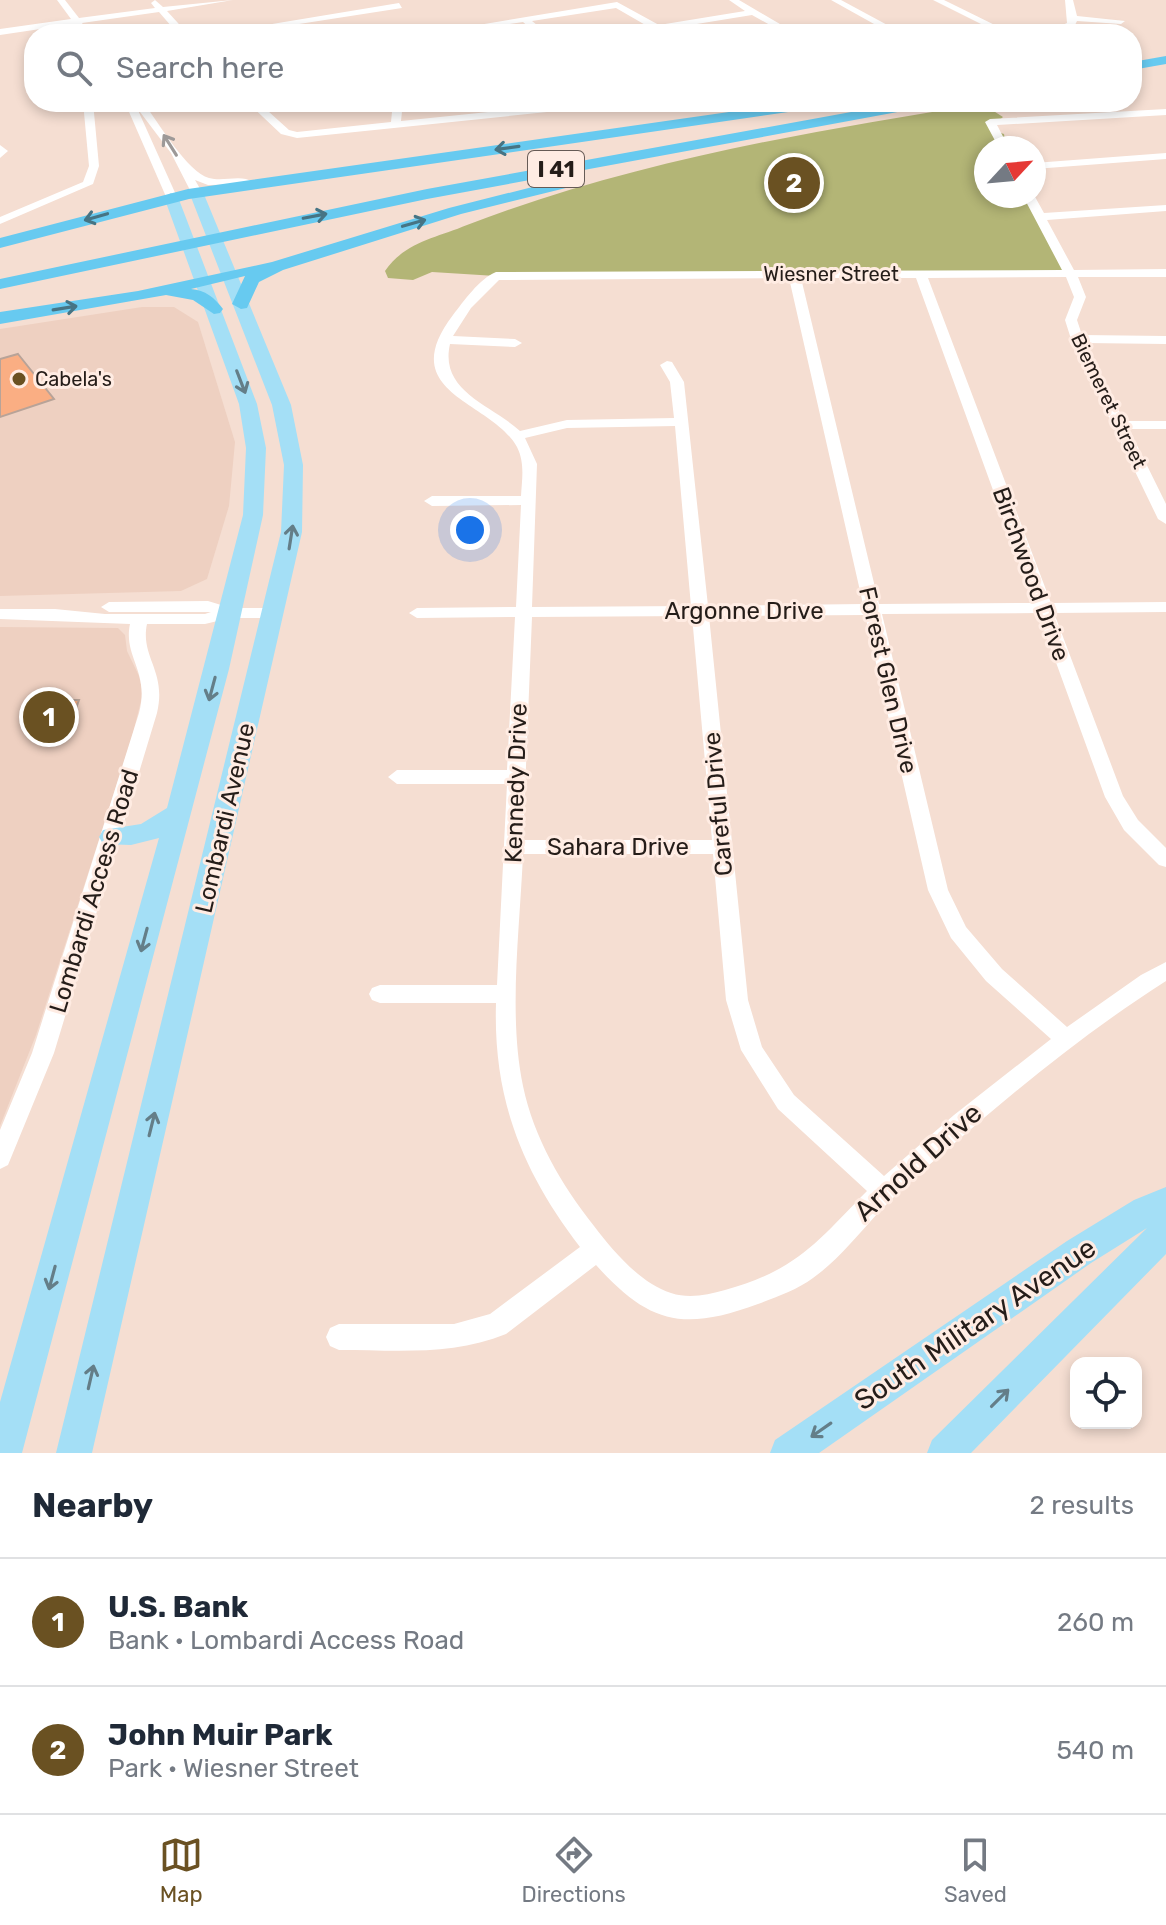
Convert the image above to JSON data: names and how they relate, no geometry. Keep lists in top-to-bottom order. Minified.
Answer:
{"streets":{"highway":["I 41"],"main road":["Lombardi Avenue","South Military Avenue"],"street":["Wiesner Street","Biemeret Street","Birchwood Drive","Argonne Drive","Forest Glen Drive","Kennedy Drive","Careful Drive","Sahara Drive","Lombardi Access Road","Arnold Drive"]},"crossings":[["Wiesner Street","Biemeret Street"],["Wiesner Street","Birchwood Drive"],["Wiesner Street","Forest Glen Drive"],["Birchwood Drive","Argonne Drive"],["Argonne Drive","Forest Glen Drive"],["Argonne Drive","Kennedy Drive"],["Argonne Drive","Careful Drive"],["Forest Glen Drive","Arnold Drive"],["Kennedy Drive","Sahara Drive"],["Kennedy Drive","Arnold Drive"],["Careful Drive","Sahara Drive"],["Careful Drive","Arnold Drive"]],"places":["Cabela's"],"north":"top right","page":{"search":"Search here","pins":["2","1"],"heading":["Nearby","2 results"],"list":[{"mark":"1","name":"U.S. Bank","note":"Bank · Lombardi Access Road","value":"260 m"},{"mark":"2","name":"John Muir Park","note":"Park · Wiesner Street","value":"540 m"}],"nav":["Map","Directions","Saved"]}}
